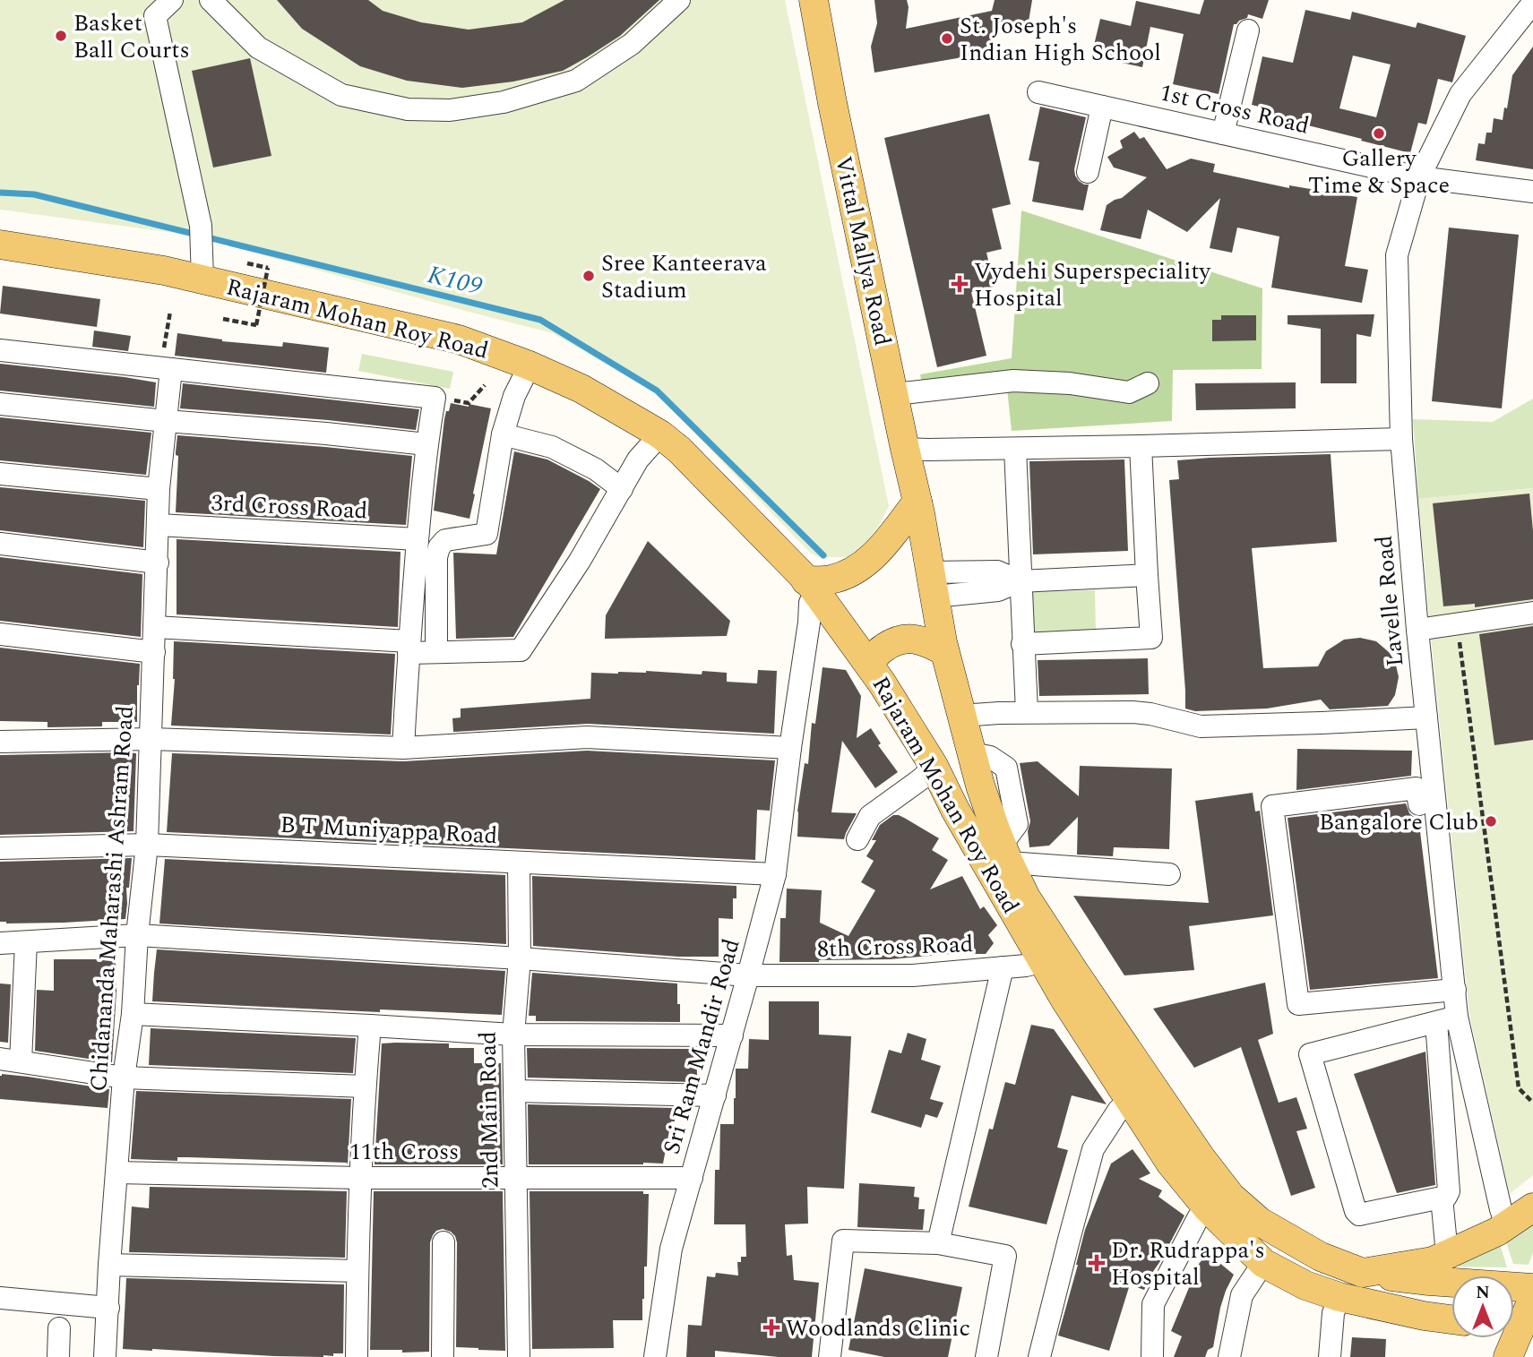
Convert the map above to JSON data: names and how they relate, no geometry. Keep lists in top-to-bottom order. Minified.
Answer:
{"streets":{"main road":["Vittal Mallya Road","Rajaram Mohan Roy Road"],"street":["1st Cross Road","3rd Cross Road","Lavelle Road","B T Muniyappa Road","Chidananda Maharashi Ashram Road","8th Cross Road","Sri Ram Mandir Road","2nd Main Road","11th Cross"]},"crossings":[["1st Cross Road","Lavelle Road"],["Vittal Mallya Road","Rajaram Mohan Roy Road"],["Rajaram Mohan Roy Road","8th Cross Road"],["Rajaram Mohan Roy Road","Sri Ram Mandir Road"],["3rd Cross Road","Chidananda Maharashi Ashram Road"],["B T Muniyappa Road","Chidananda Maharashi Ashram Road"],["B T Muniyappa Road","Sri Ram Mandir Road"],["B T Muniyappa Road","2nd Main Road"],["Chidananda Maharashi Ashram Road","8th Cross Road"],["Chidananda Maharashi Ashram Road","11th Cross"],["8th Cross Road","Sri Ram Mandir Road"],["8th Cross Road","2nd Main Road"],["Sri Ram Mandir Road","11th Cross"],["2nd Main Road","11th Cross"]],"water":["K109"],"places":{"other":["Basket Ball Courts","St. Joseph's Indian High School","Gallery Time & Space","Sree Kanteerava Stadium","Bangalore Club"],"health":["Vydehi Superspeciality Hospital","Dr. Rudrappa's Hospital","Woodlands Clinic"]},"north":"top"}
